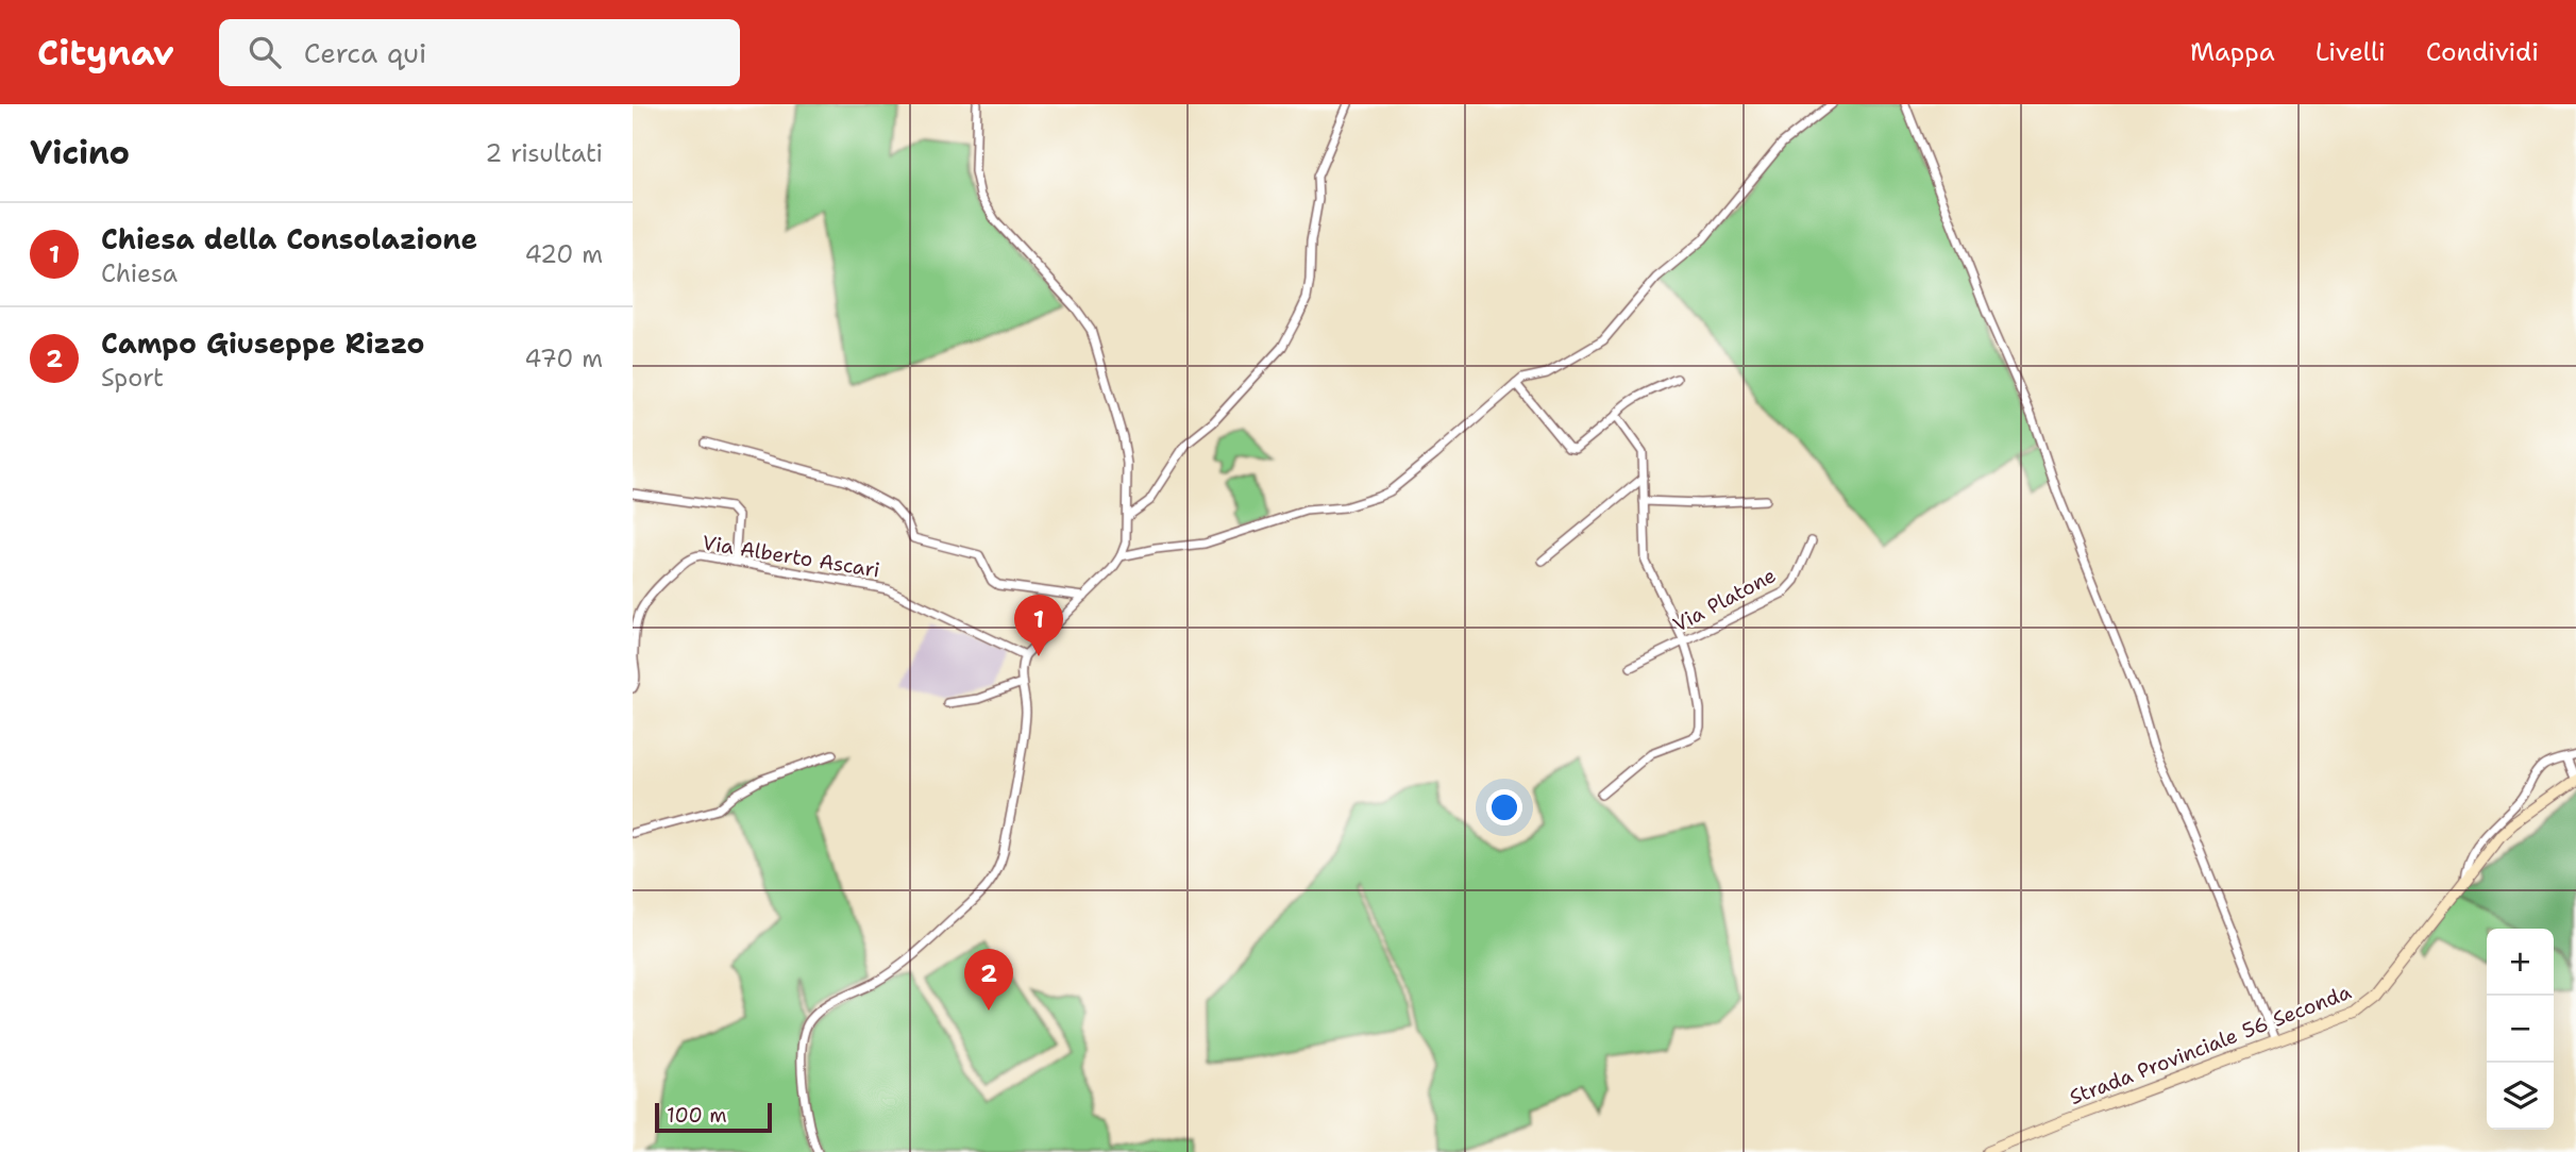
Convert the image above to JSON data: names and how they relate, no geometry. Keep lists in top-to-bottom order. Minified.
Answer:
{"streets":{"street":["Via Alberto Ascari","Via Platone","Strada Provinciale 56 Seconda"]},"scale_bar":"100 m","page":{"header":"Citynav","search":"Cerca qui","nav":["Mappa","Livelli","Condividi"],"heading":["Vicino","2 risultati"],"list":[{"mark":"1","name":"Chiesa della Consolazione","note":"Chiesa","value":"420 m"},{"mark":"2","name":"Campo Giuseppe Rizzo","note":"Sport","value":"470 m"}],"pins":["1","2"],"map_buttons":["+","−"],"scale":"100 m"}}
